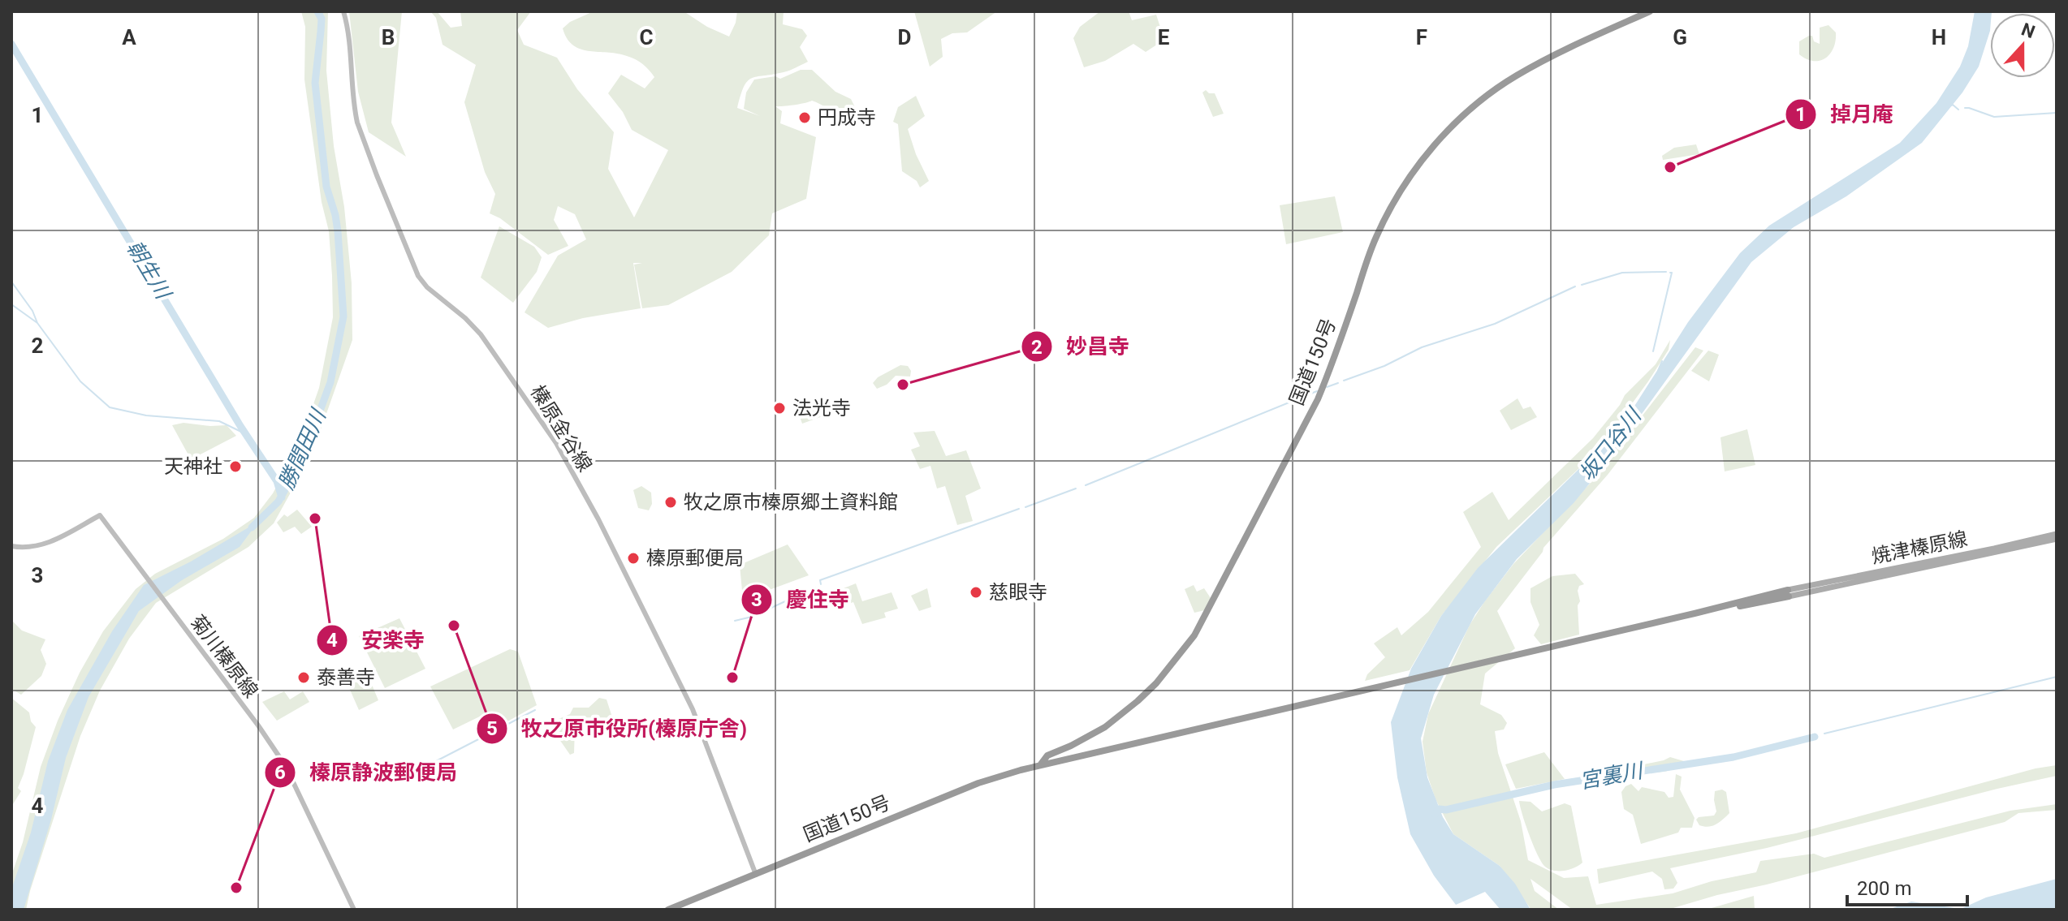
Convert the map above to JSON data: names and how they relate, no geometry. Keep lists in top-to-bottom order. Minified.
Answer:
{"streets":{"highway":["国道150号"],"main road":["榛原金谷線","焼津榛原線","菊川榛原線"]},"crossings":[["国道150号","榛原金谷線"],["国道150号","焼津榛原線"]],"water":["朝生川","坂口谷川","勝間田川","宮裏川"],"places":["円成寺","掉月庵","妙昌寺","法光寺","天神社","牧之原市榛原郷土資料館","安楽寺","榛原郵便局","慈眼寺","牧之原市役所(榛原庁舎)","泰善寺","慶住寺","榛原静波郵便局"],"scale_bar":"200 m","north":"top","grid":{"columns":["A","B","C","D","E","F","G","H"],"rows":["1","2","3","4"]}}
